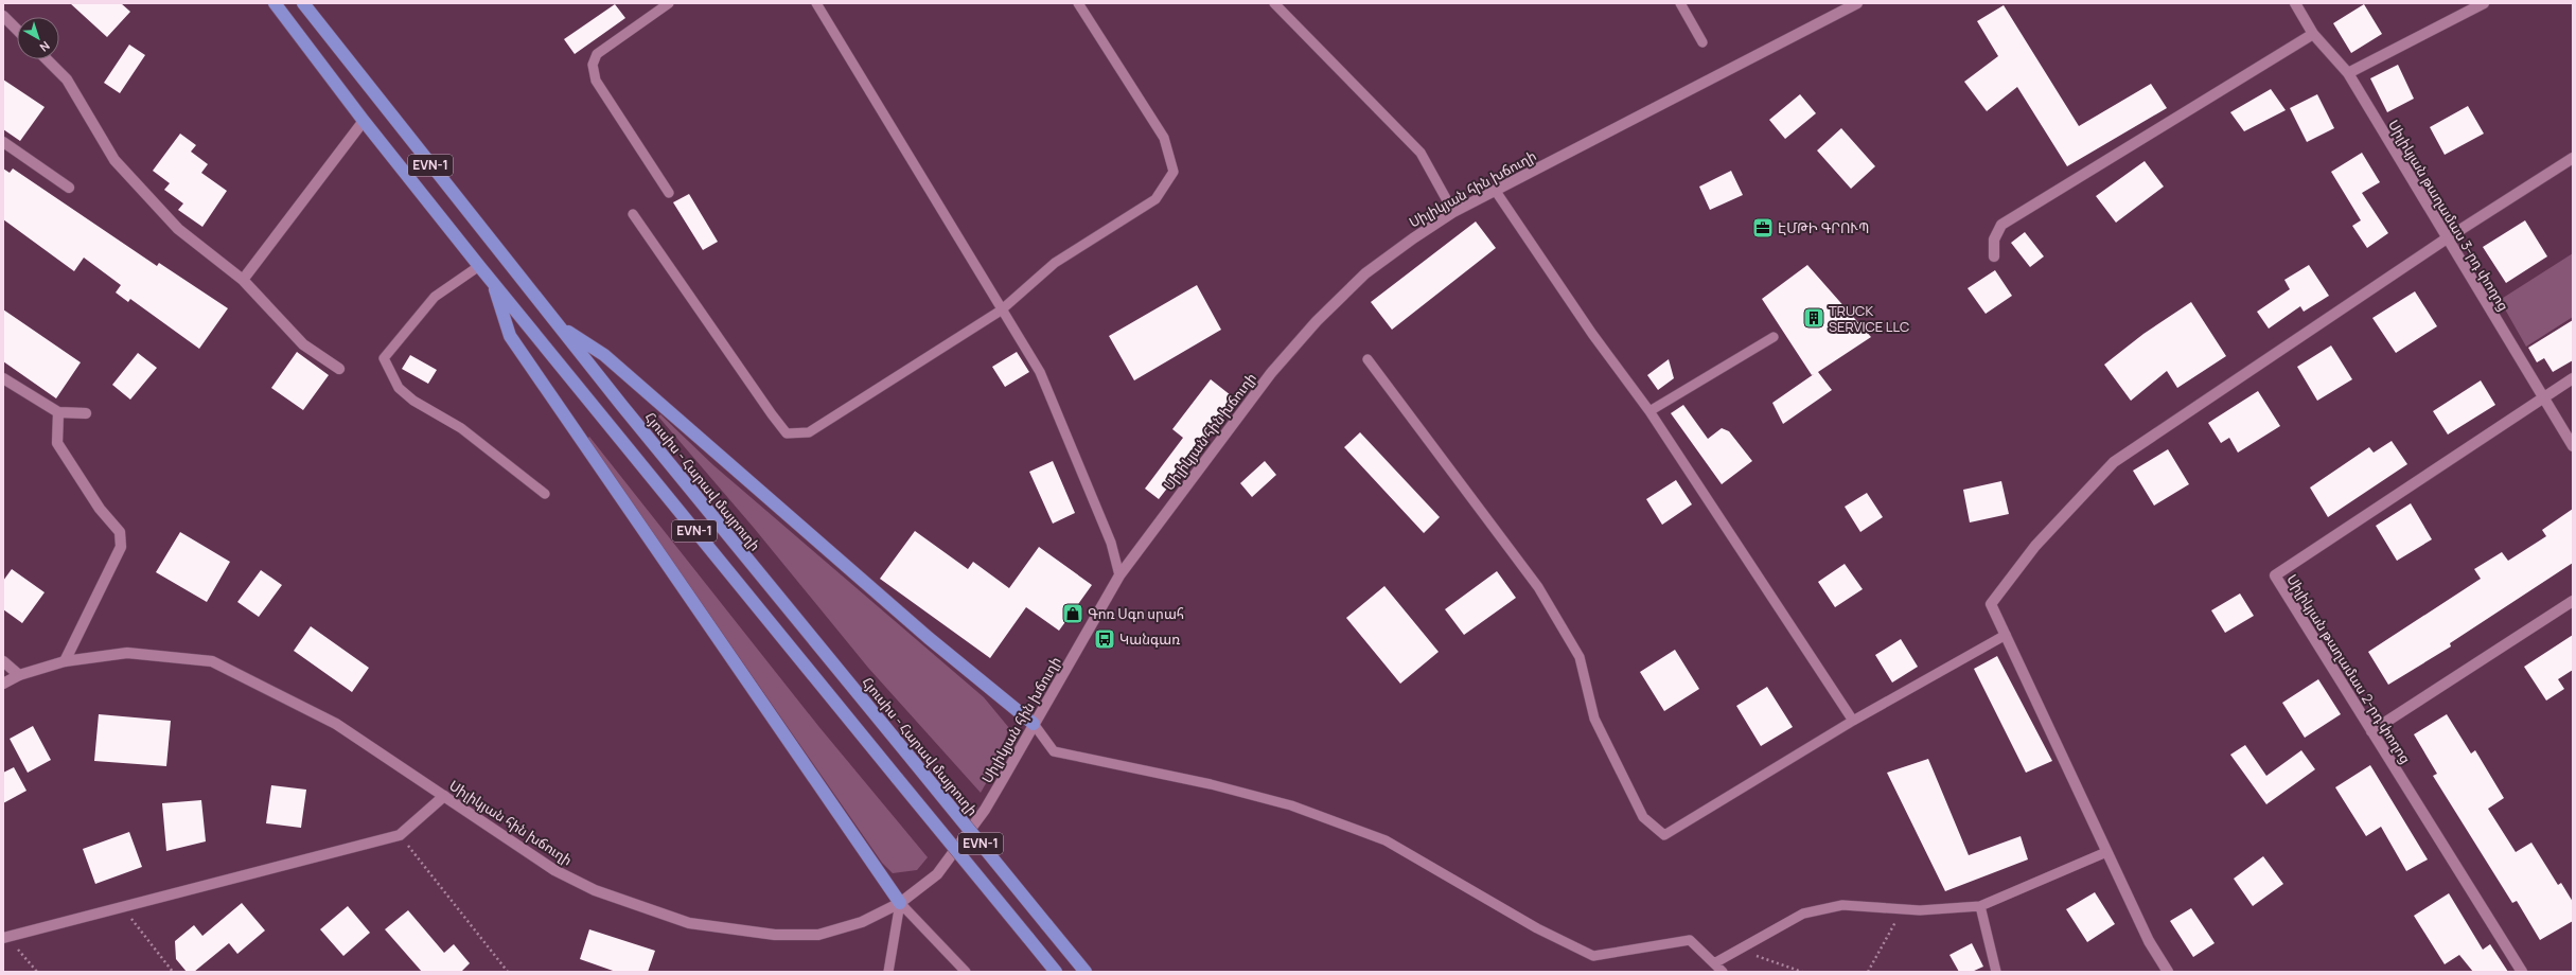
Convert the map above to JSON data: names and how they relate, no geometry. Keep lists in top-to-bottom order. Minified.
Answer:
{"streets":{"highway":["EVN-1","Հյուսիս - Հարավ մայրուղի"],"street":["Սիլիկյան հին խճուղի","Սիլիկյան թաղամաս 3-րդ փողոց","Սիլիկյան թաղամաս 2-րդ փողոց"]},"crossings":[["Սիլիկյան թաղամաս 3-րդ փողոց","Սիլիկյան թաղամաս 2-րդ փողոց"]],"places":{"office":["ԷՄԹԻ ԳՐՈՒՊ"],"building":["TRUCK SERVICE LLC"],"shop":["Գոռ Սգո սրահ"],"bus stop":["Կանգառ"]},"north":"bottom right"}
